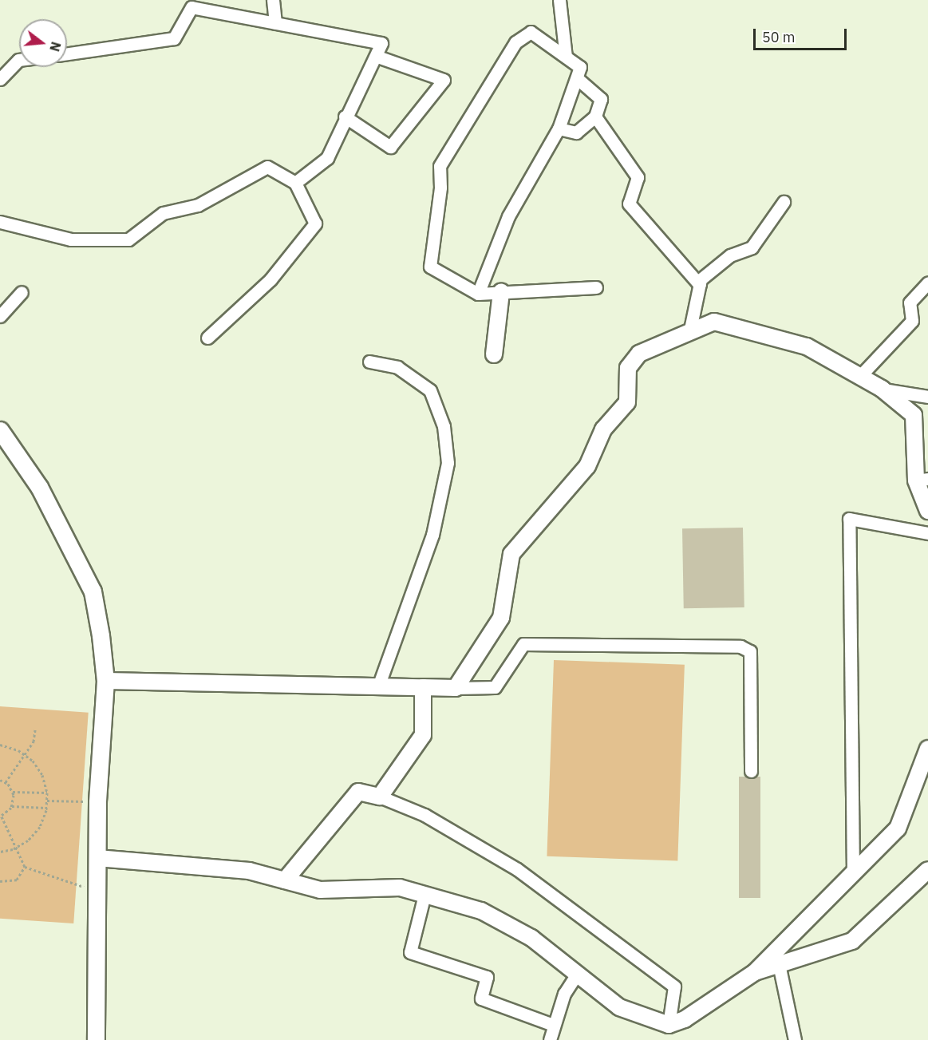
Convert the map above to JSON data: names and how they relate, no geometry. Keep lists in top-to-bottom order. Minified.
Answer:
{"scale_bar":"50 m","north":"right"}
